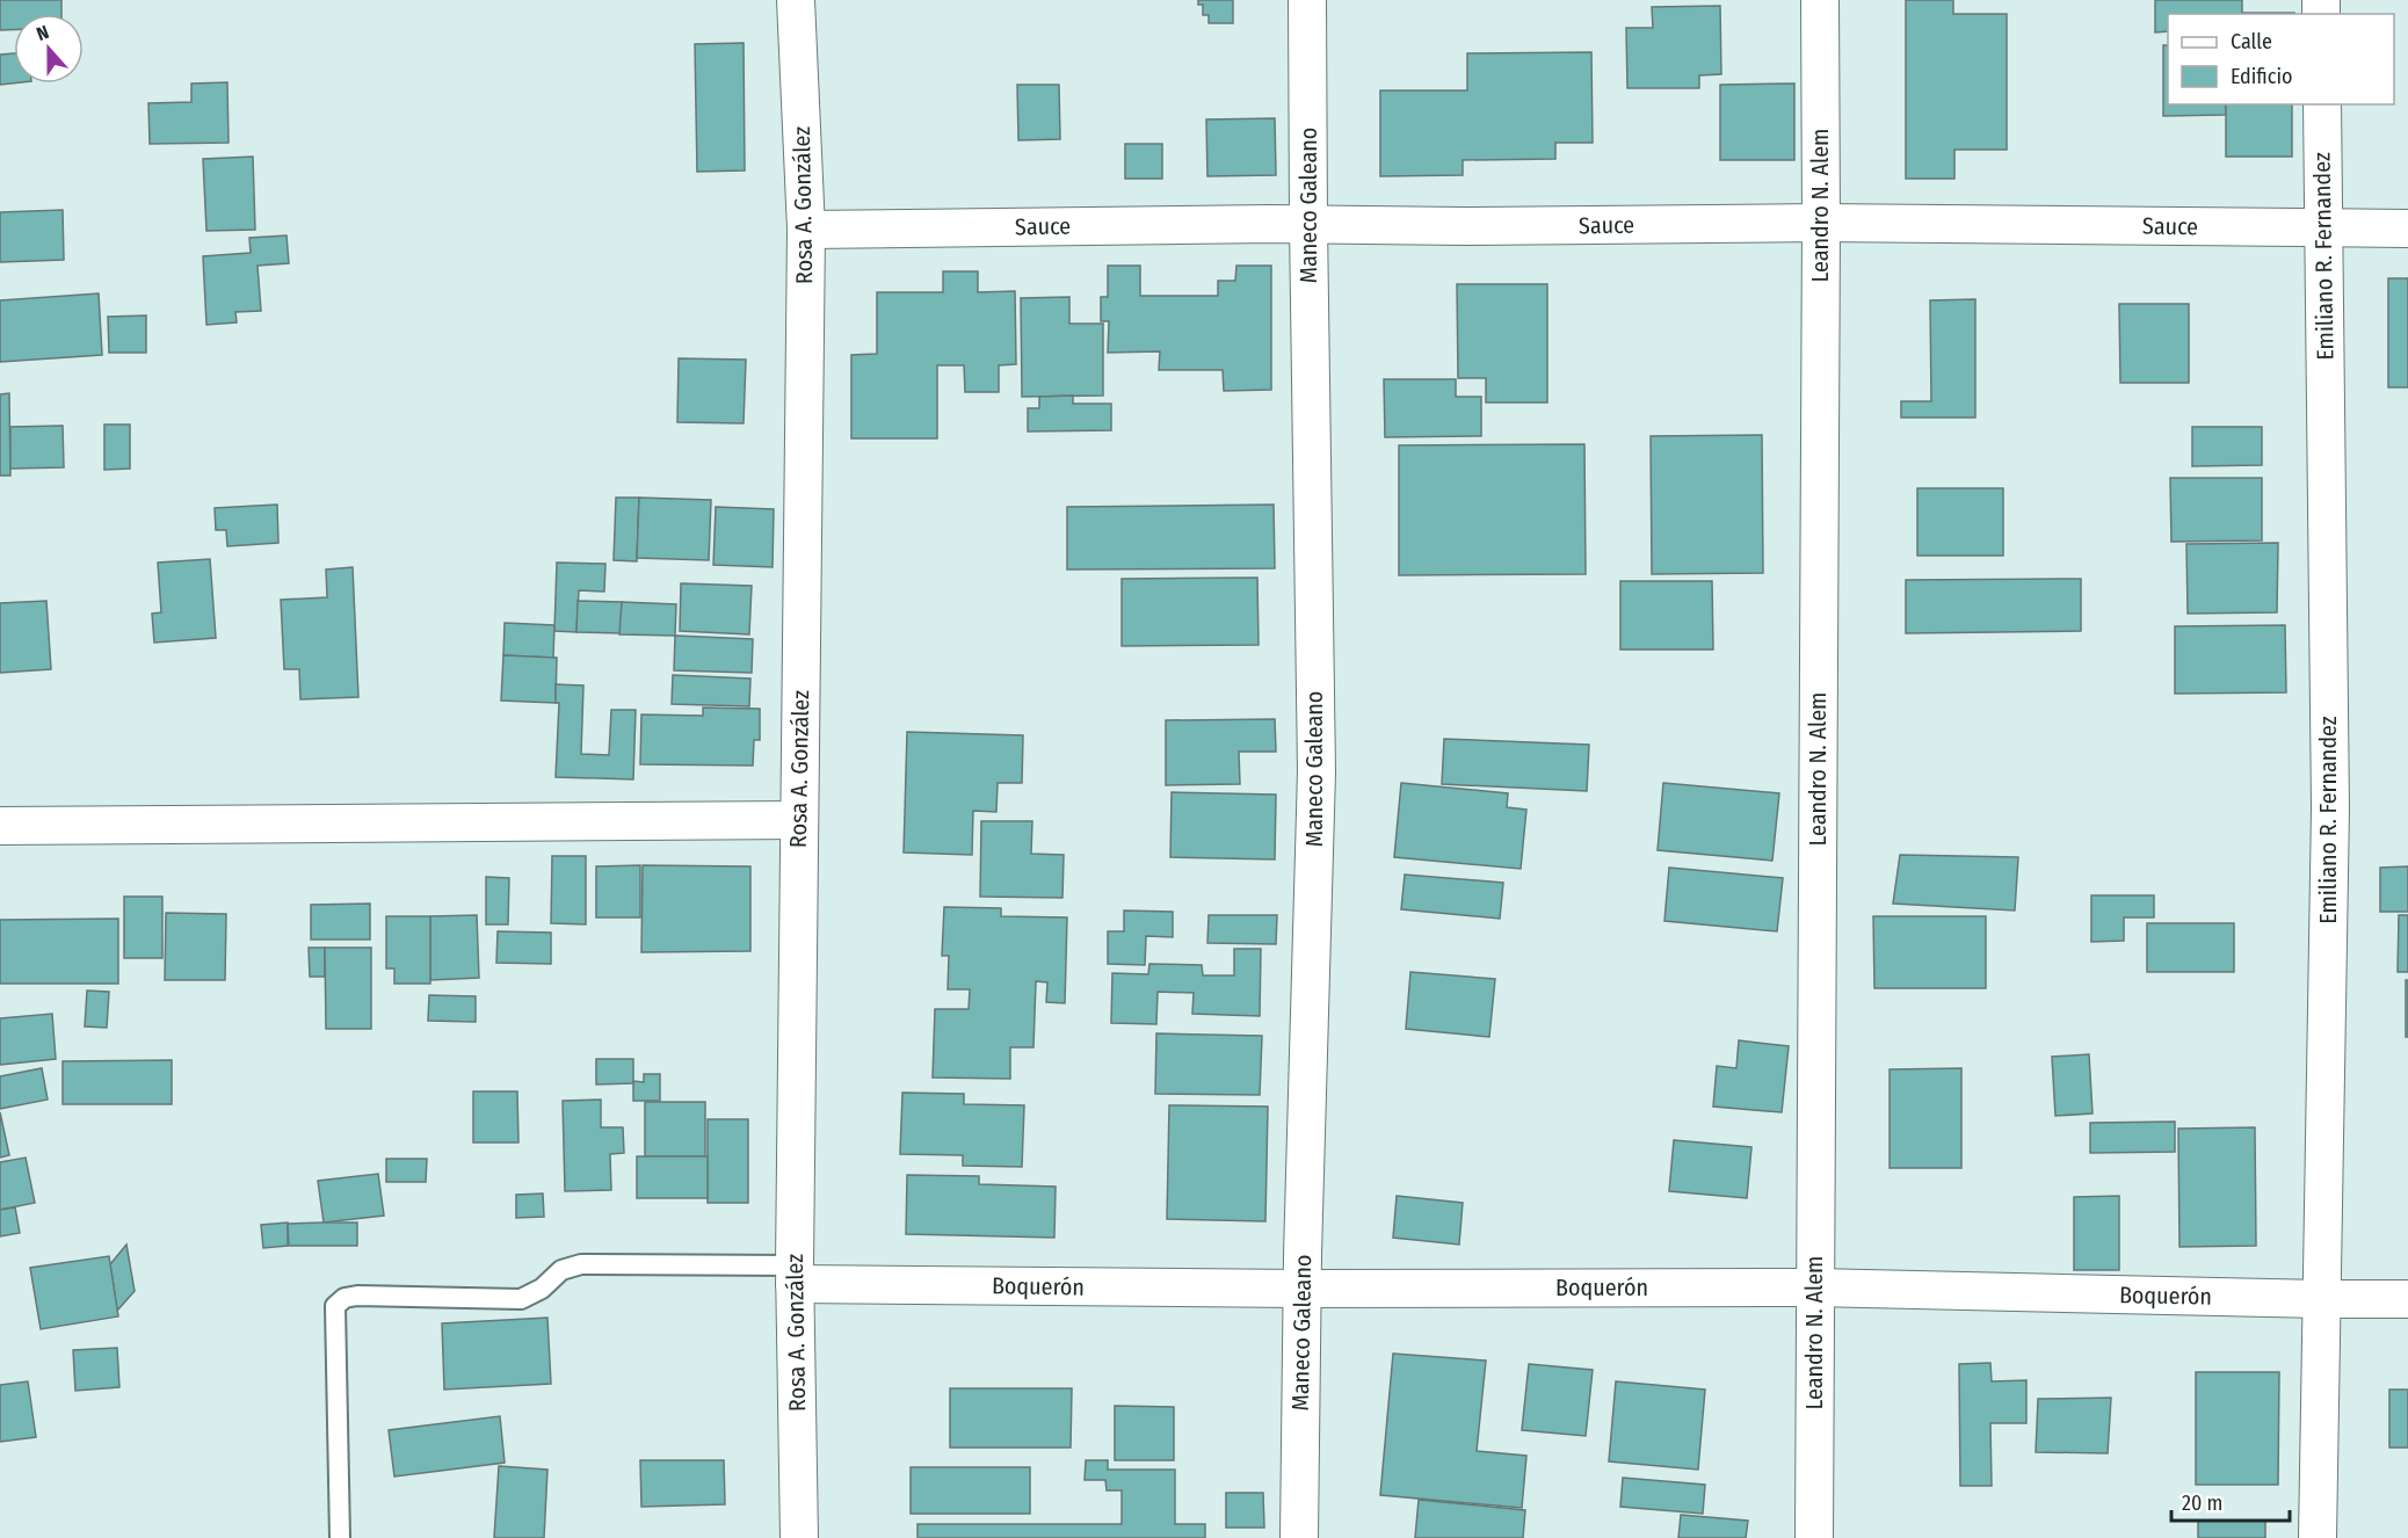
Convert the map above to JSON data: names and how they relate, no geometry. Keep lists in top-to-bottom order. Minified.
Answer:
{"streets":{"street":["Rosa A. González","Maneco Galeano","Leandro N. Alem","Sauce","Emiliano R. Fernandez","Boquerón"]},"crossings":[["Rosa A. González","Sauce"],["Rosa A. González","Boquerón"],["Maneco Galeano","Sauce"],["Maneco Galeano","Boquerón"],["Leandro N. Alem","Sauce"],["Leandro N. Alem","Boquerón"],["Sauce","Emiliano R. Fernandez"],["Emiliano R. Fernandez","Boquerón"]],"legend":["Calle","Edificio"],"scale_bar":"20 m","north":"top"}
